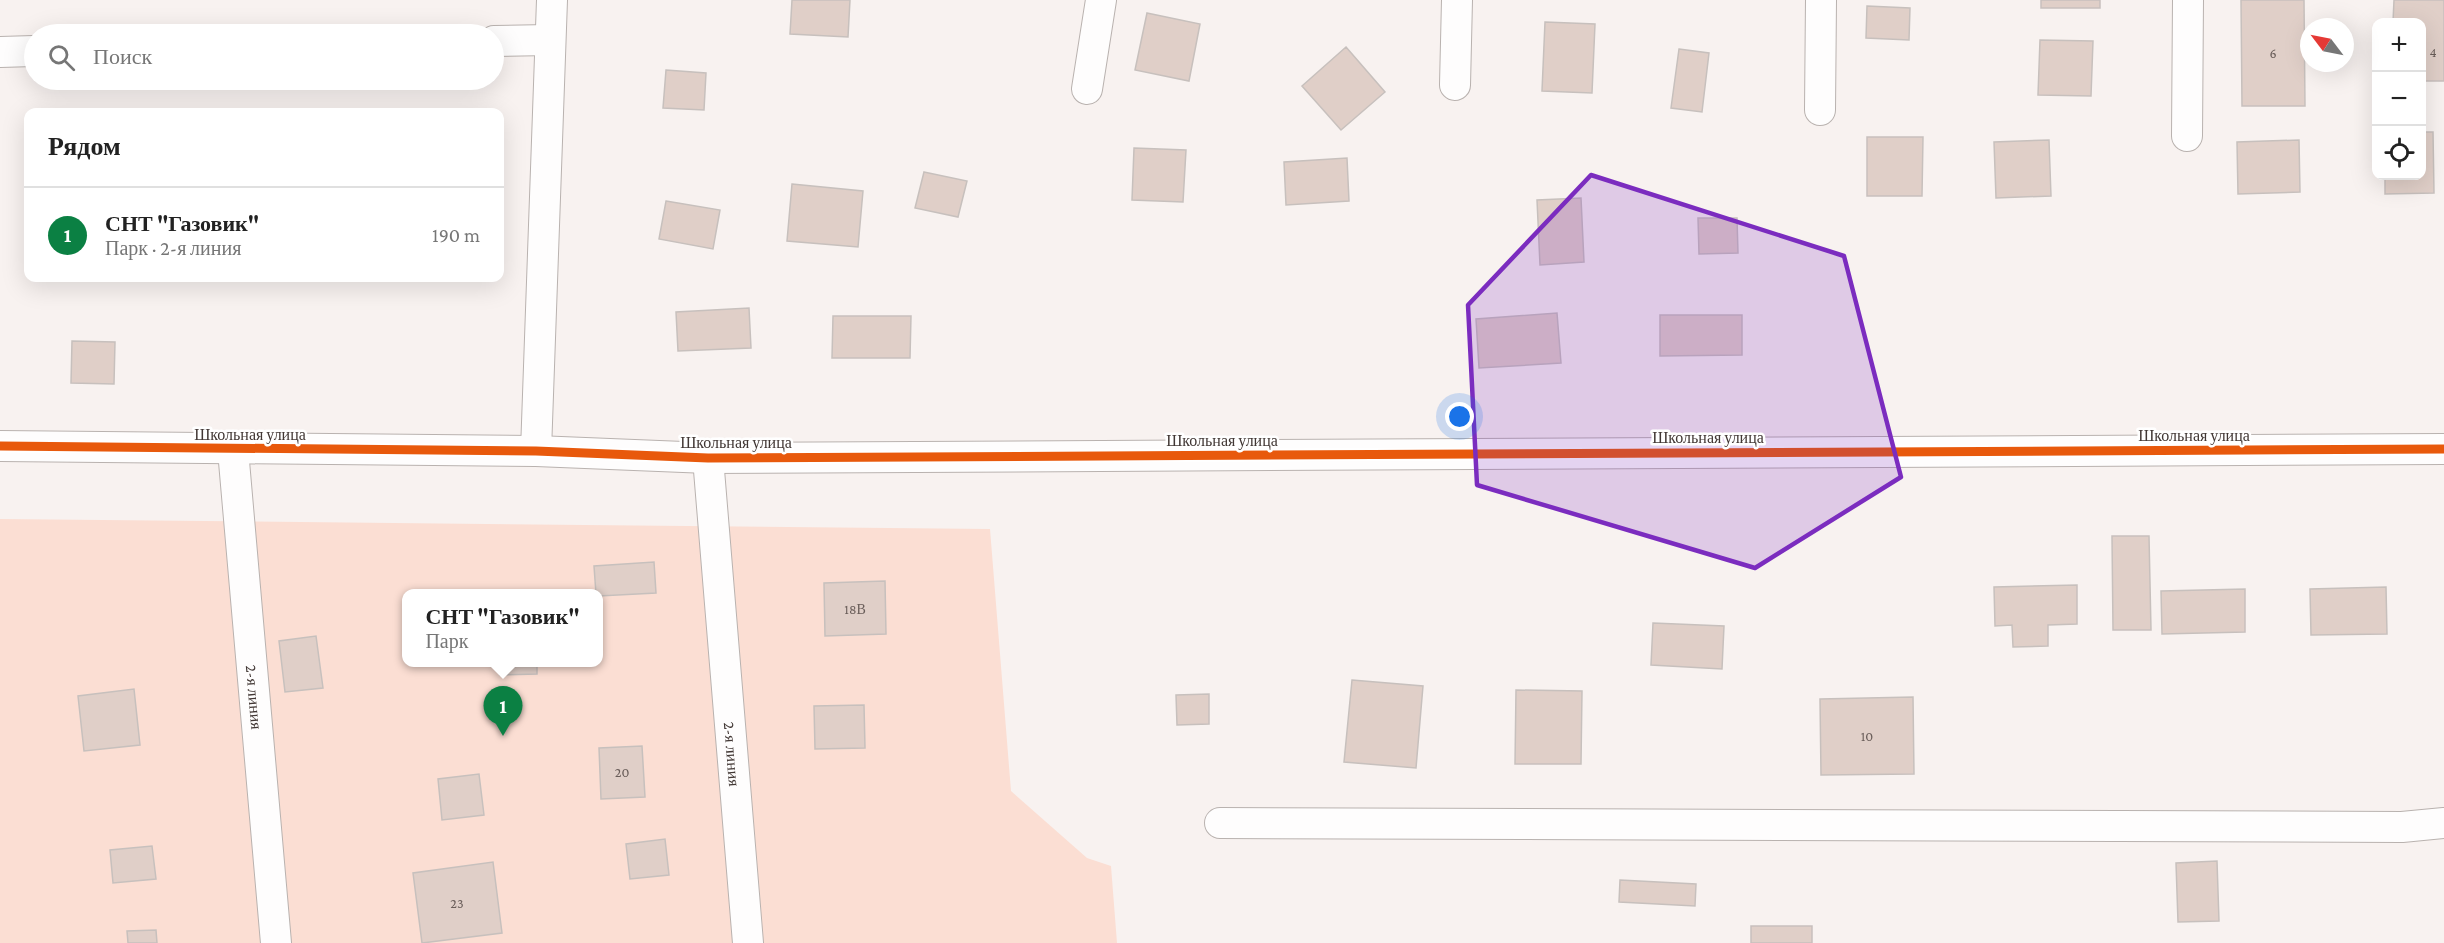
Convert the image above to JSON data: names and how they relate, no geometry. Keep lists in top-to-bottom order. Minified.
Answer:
{"streets":{"street":["Школьная улица","2-я линия"]},"crossings":[["Школьная улица","2-я линия"]],"house_numbers":["4","6","18В","10","20","23"],"north":"top left","page":{"map_buttons":["+","−"],"search":"Поиск","heading":"Рядом","list":[{"mark":"1","name":"СНТ \"Газовик\"","note":"Парк · 2-я линия","value":"190 m"}],"popup":["СНТ \"Газовик\"","Парк"],"pins":"1"}}
